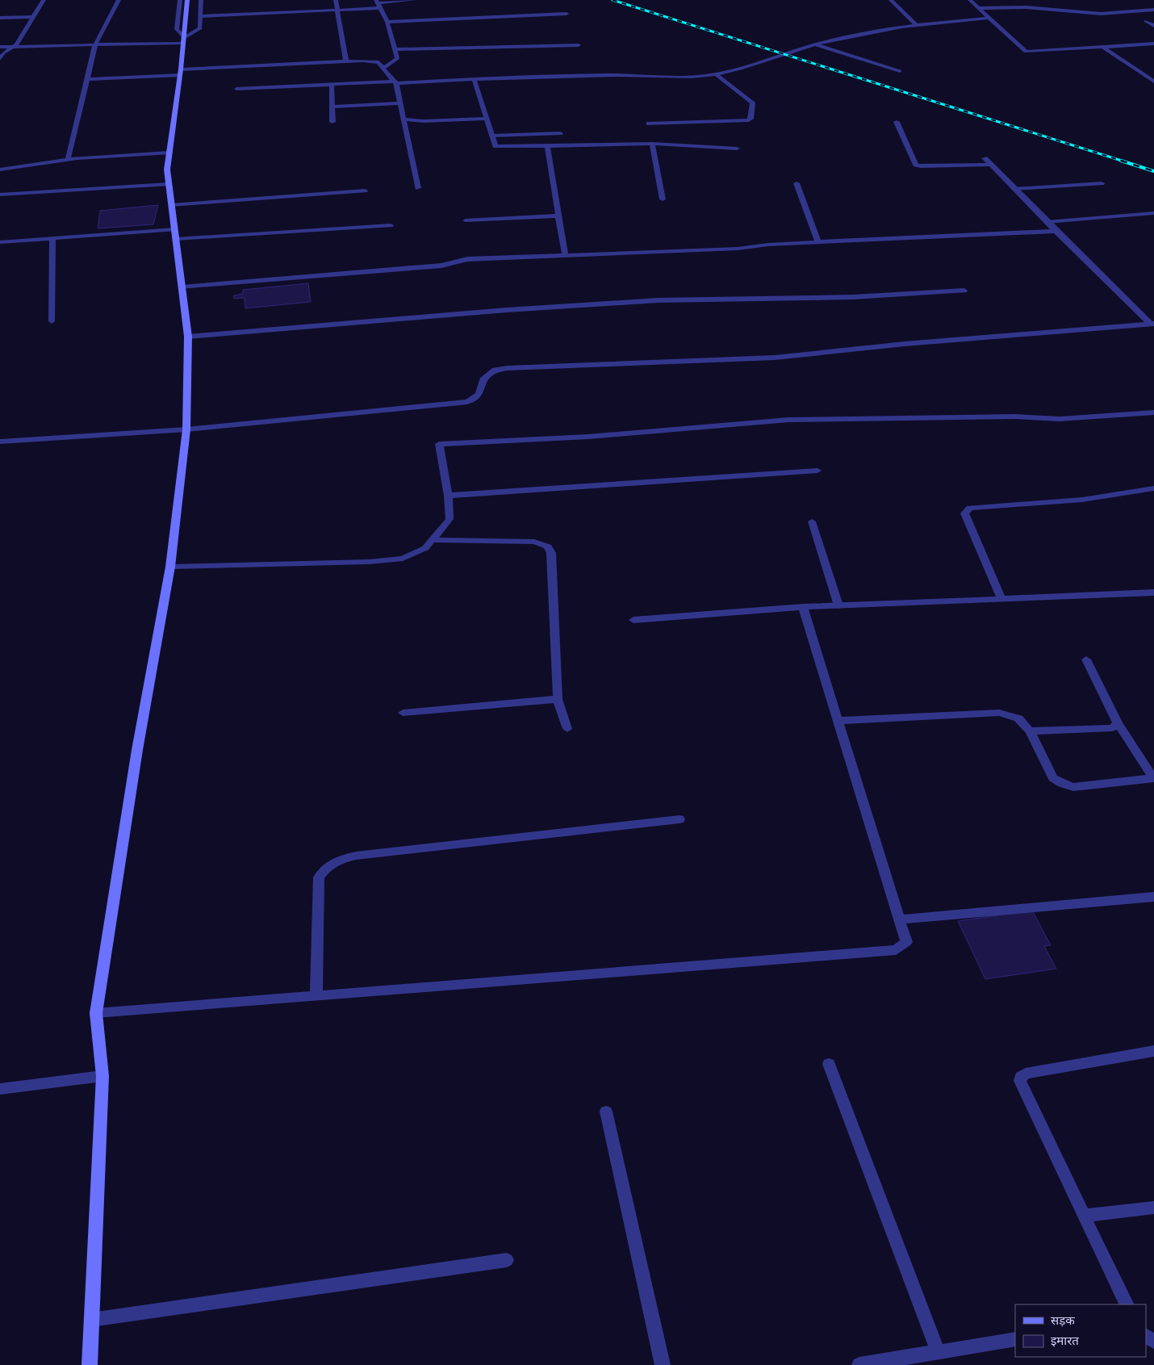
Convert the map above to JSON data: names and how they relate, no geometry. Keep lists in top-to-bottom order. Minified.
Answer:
{"legend":["सड़क","इमारत"]}
